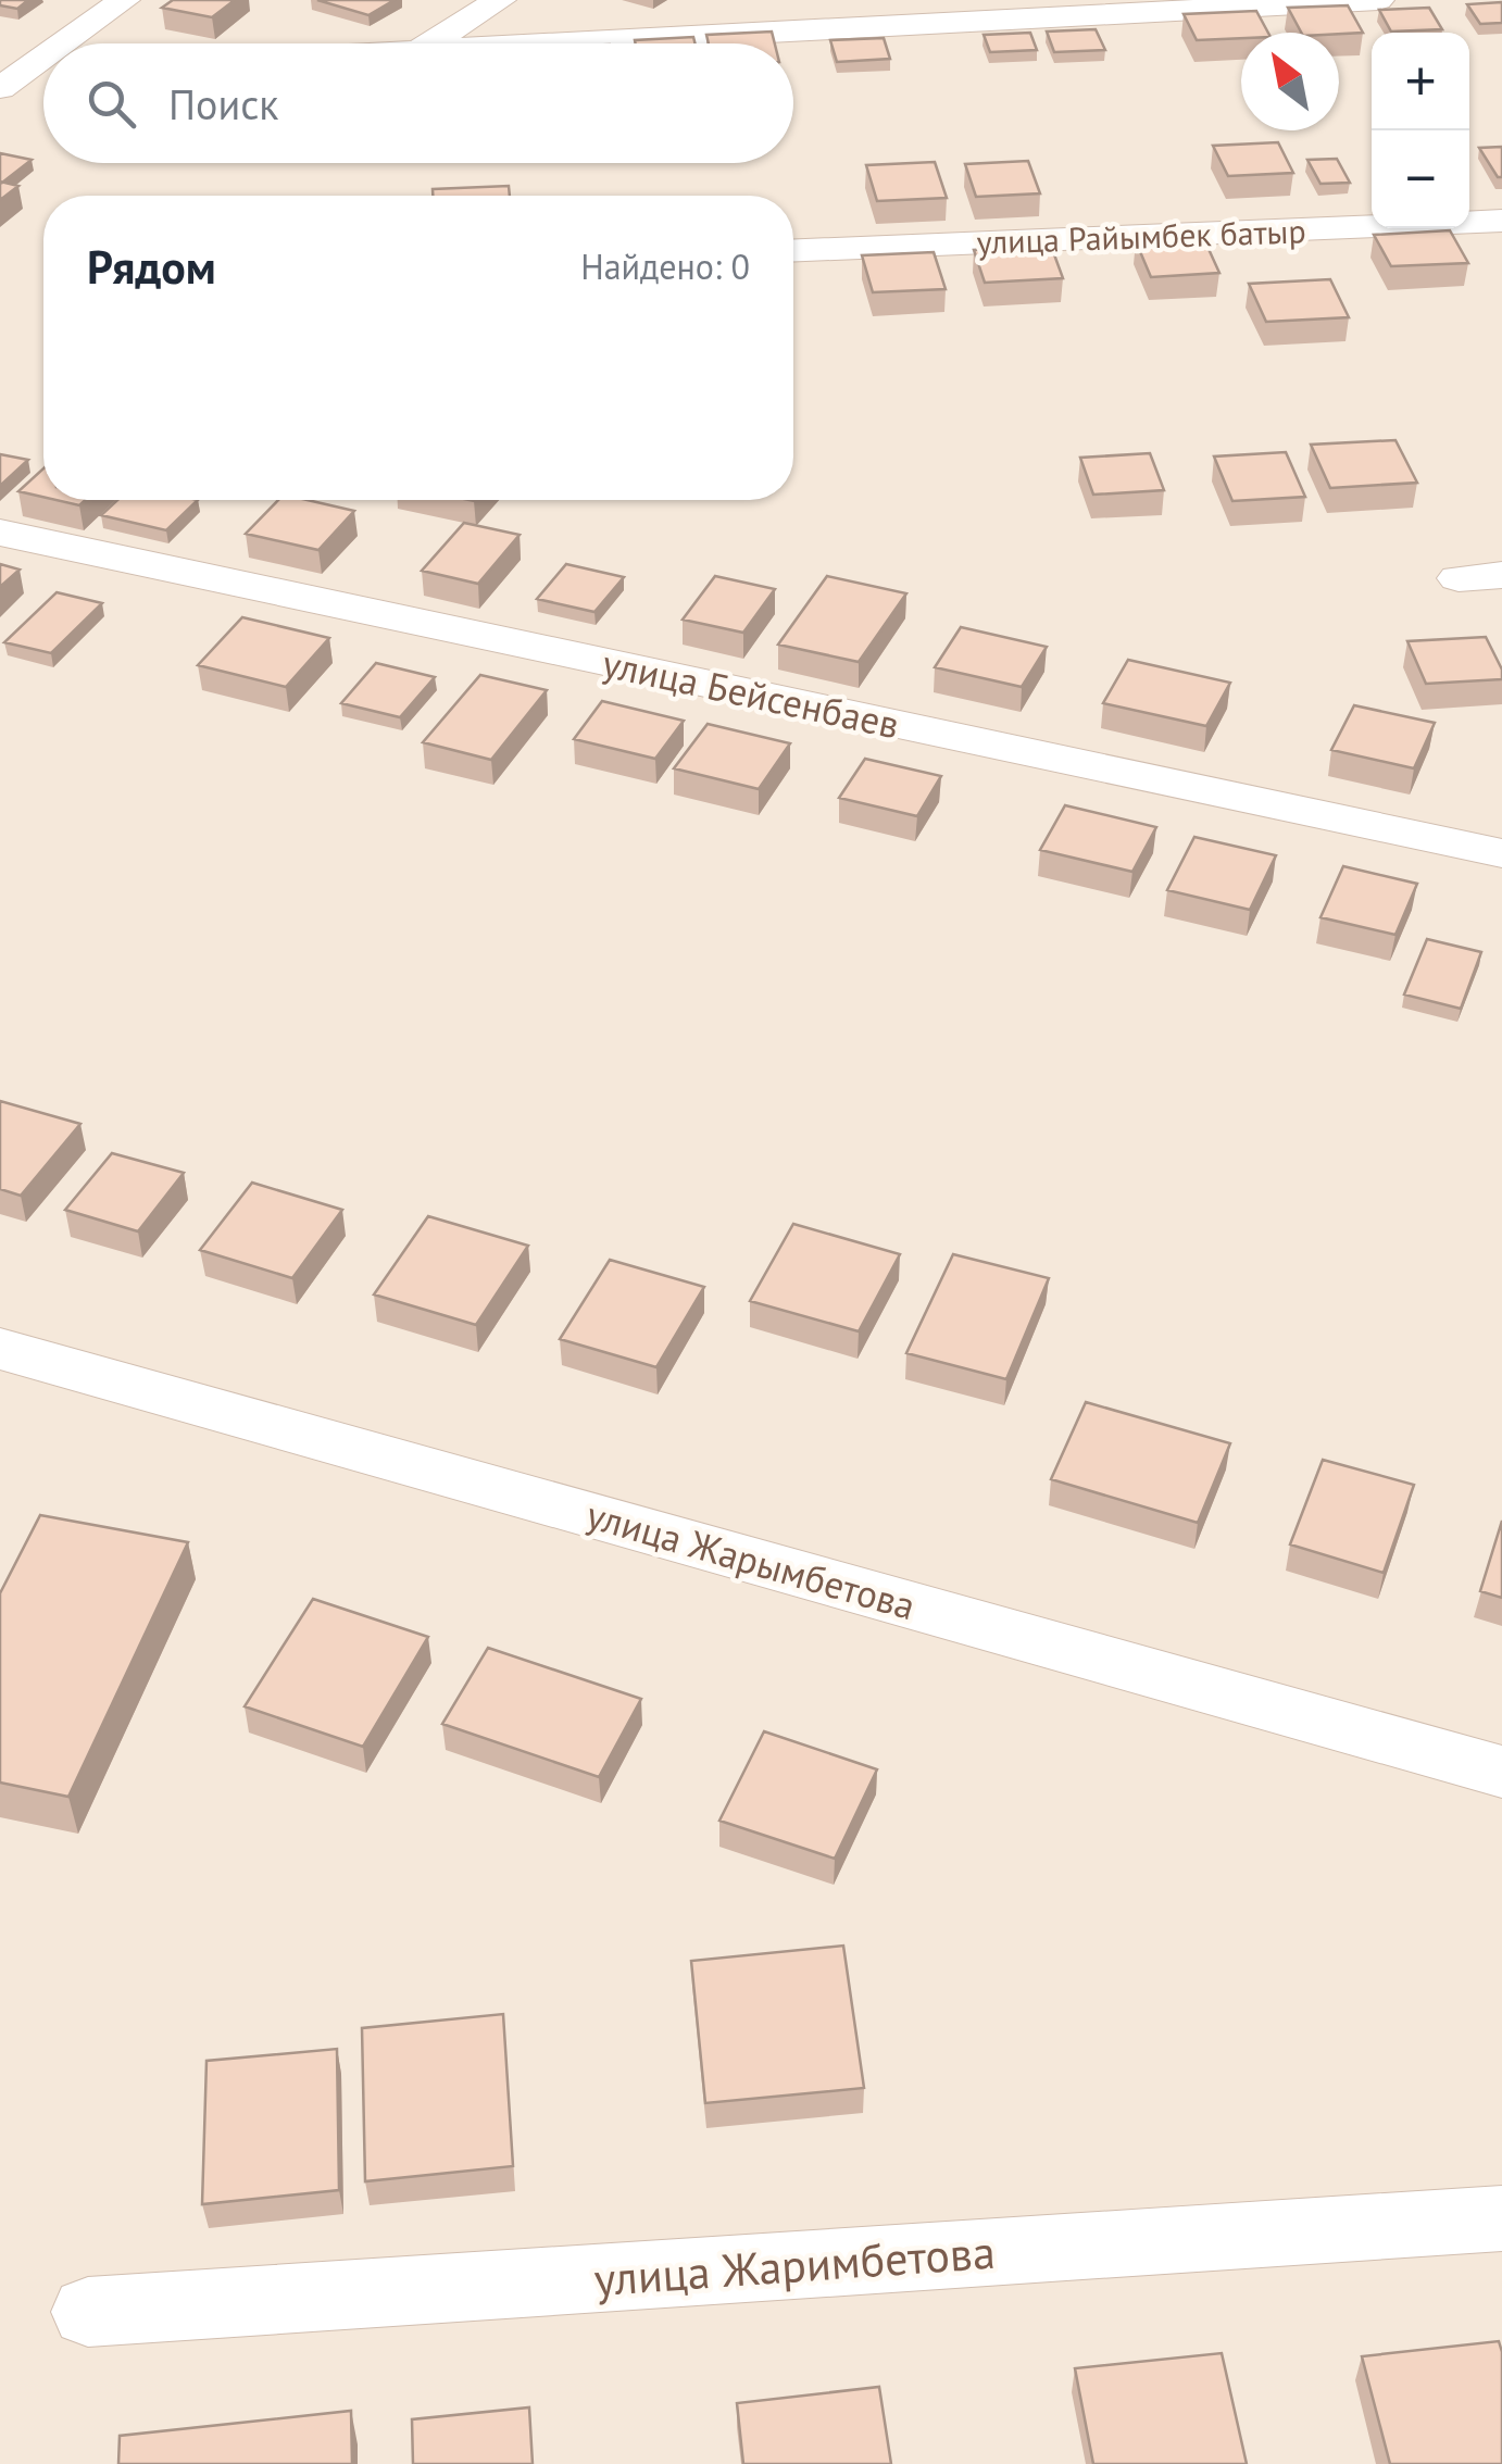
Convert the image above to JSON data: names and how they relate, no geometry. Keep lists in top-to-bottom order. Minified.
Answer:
{"streets":{"street":["улица Райымбек батыр","улица Бейсенбаев","улица Жарымбетова","улица Жаримбетова"]},"north":"top left","page":{"map_buttons":["+","−"],"search":"Поиск","heading":["Рядом","Найдено: 0"]}}
